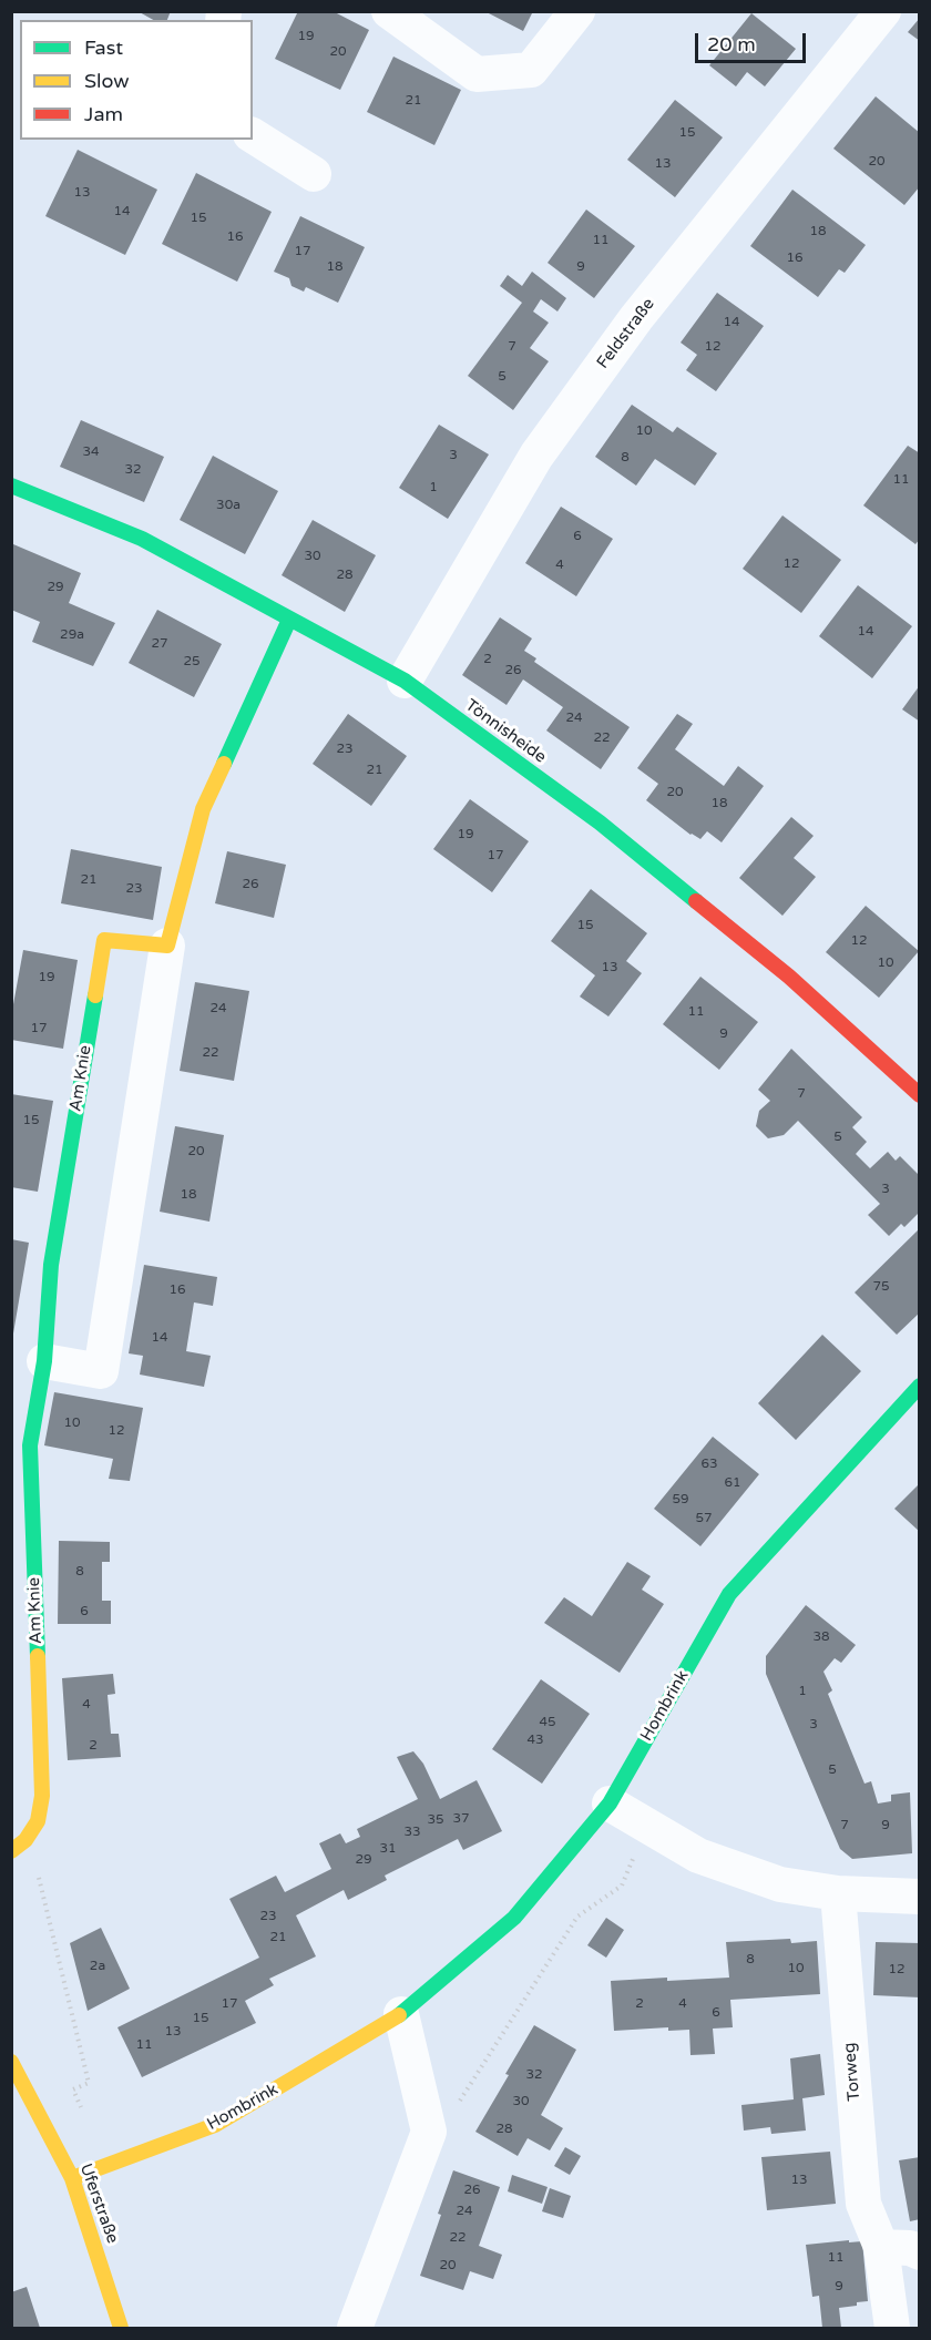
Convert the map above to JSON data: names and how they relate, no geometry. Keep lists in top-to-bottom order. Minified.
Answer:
{"streets":{"street":["Feldstraße","Tönnisheide","Am Knie","Hombrink","Torweg","Uferstraße"]},"crossings":[["Feldstraße","Tönnisheide"],["Hombrink","Uferstraße"]],"house_numbers":["19","20","21","15","20","13","13","14","15","18","16","11","17","16","18","9","14","7","12","5","10","34","3","8","32","11","1","30a","6","30","12","4","28","29","14","29a","27","2","25","26","24","22","23","21","20","18","19","17","21","26","23","15","12","10","13","19","24","11","17","9","22","7","15","5","20","3","18","75","16","14","10","12","63","61","59","57","8","6","38","1","4","45","3","43","2","5","37","35","7","9","33","31","29","23","21","8","2a","10","12","17","2","4","6","15","13","11","32","30","28","13","26","24","22","11","20","9"],"legend":["Fast","Slow","Jam"],"scale_bar":"20 m"}
